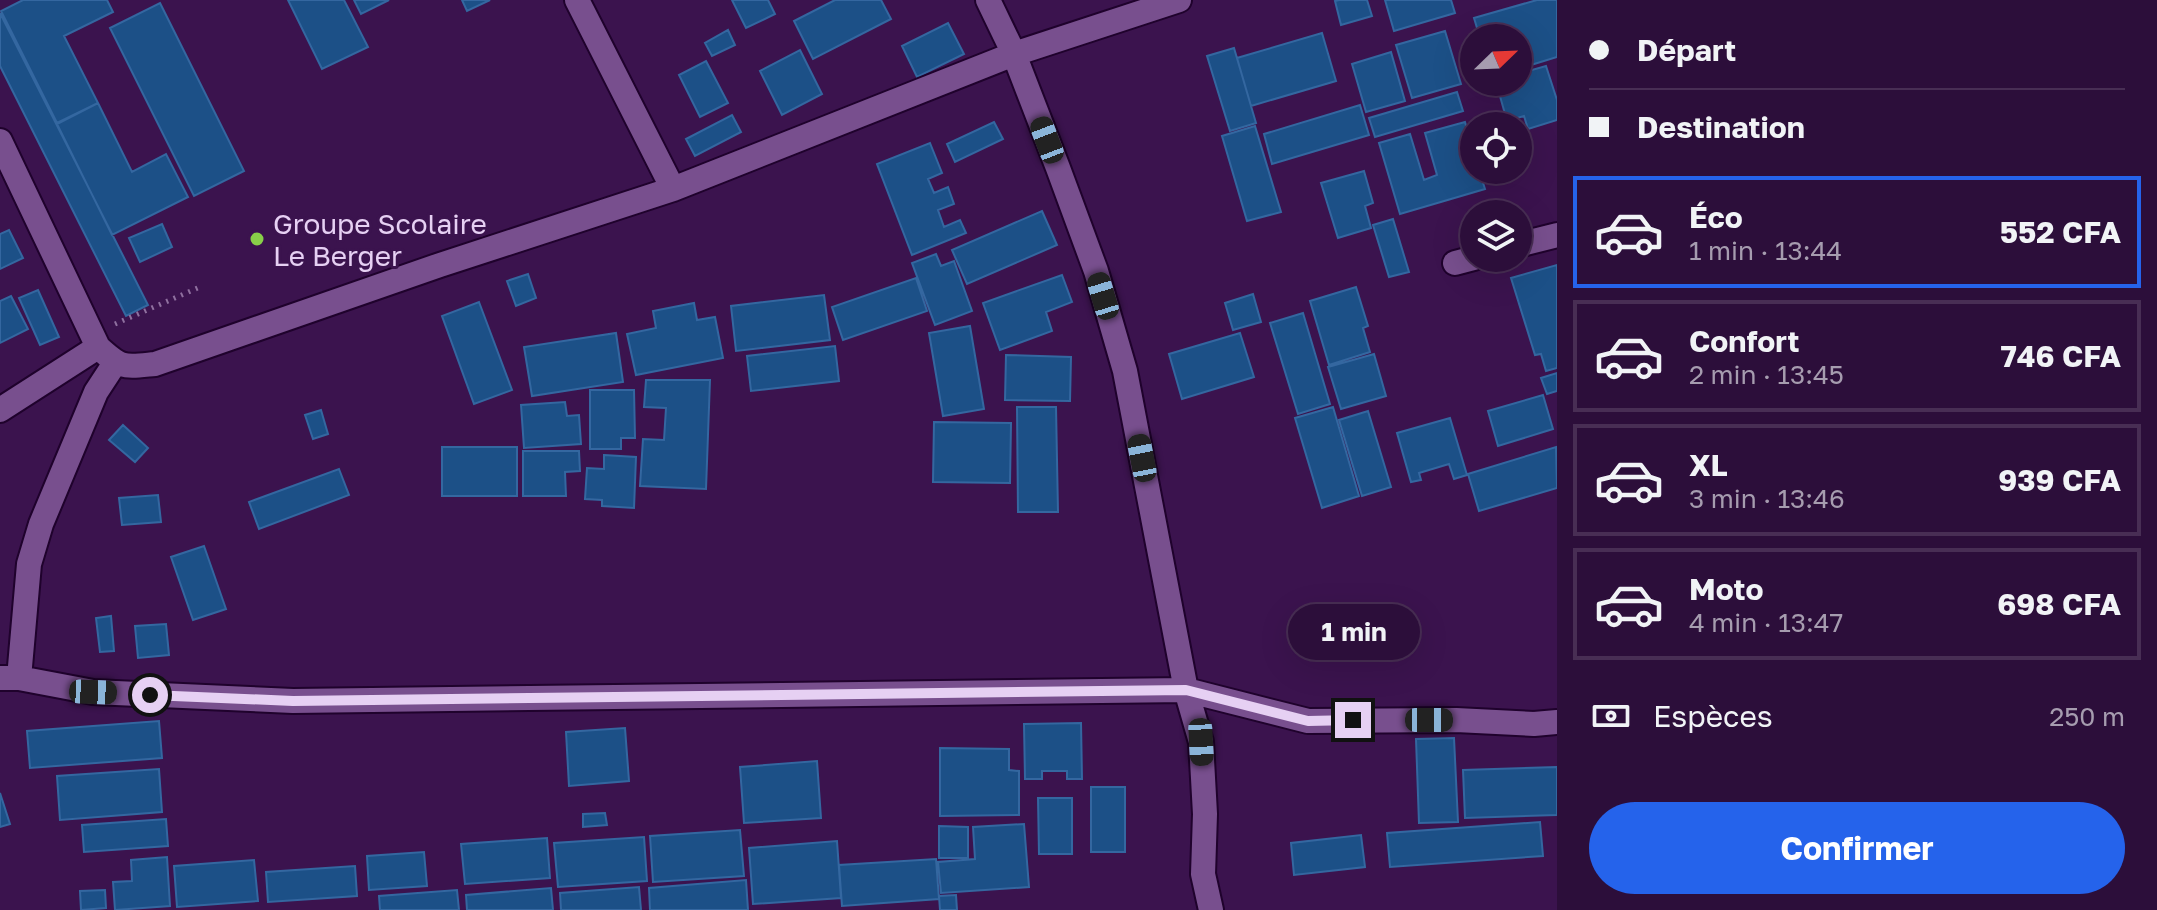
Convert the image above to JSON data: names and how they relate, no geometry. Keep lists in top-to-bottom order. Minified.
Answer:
{"places":["Groupe Scolaire Le Berger"],"north":"top right","page":{"banner":["Départ","Destination"],"list":[{"name":"Éco","note":"1 min · 13:44","value":"552 CFA"},{"name":"Confort","note":"2 min · 13:45","value":"746 CFA"},{"name":"XL","note":"3 min · 13:46","value":"939 CFA"},{"name":"Moto","note":"4 min · 13:47","value":"698 CFA"}],"bubble":"1 min","pay":["Espèces","250 m"],"buttons":"Confirmer"}}
